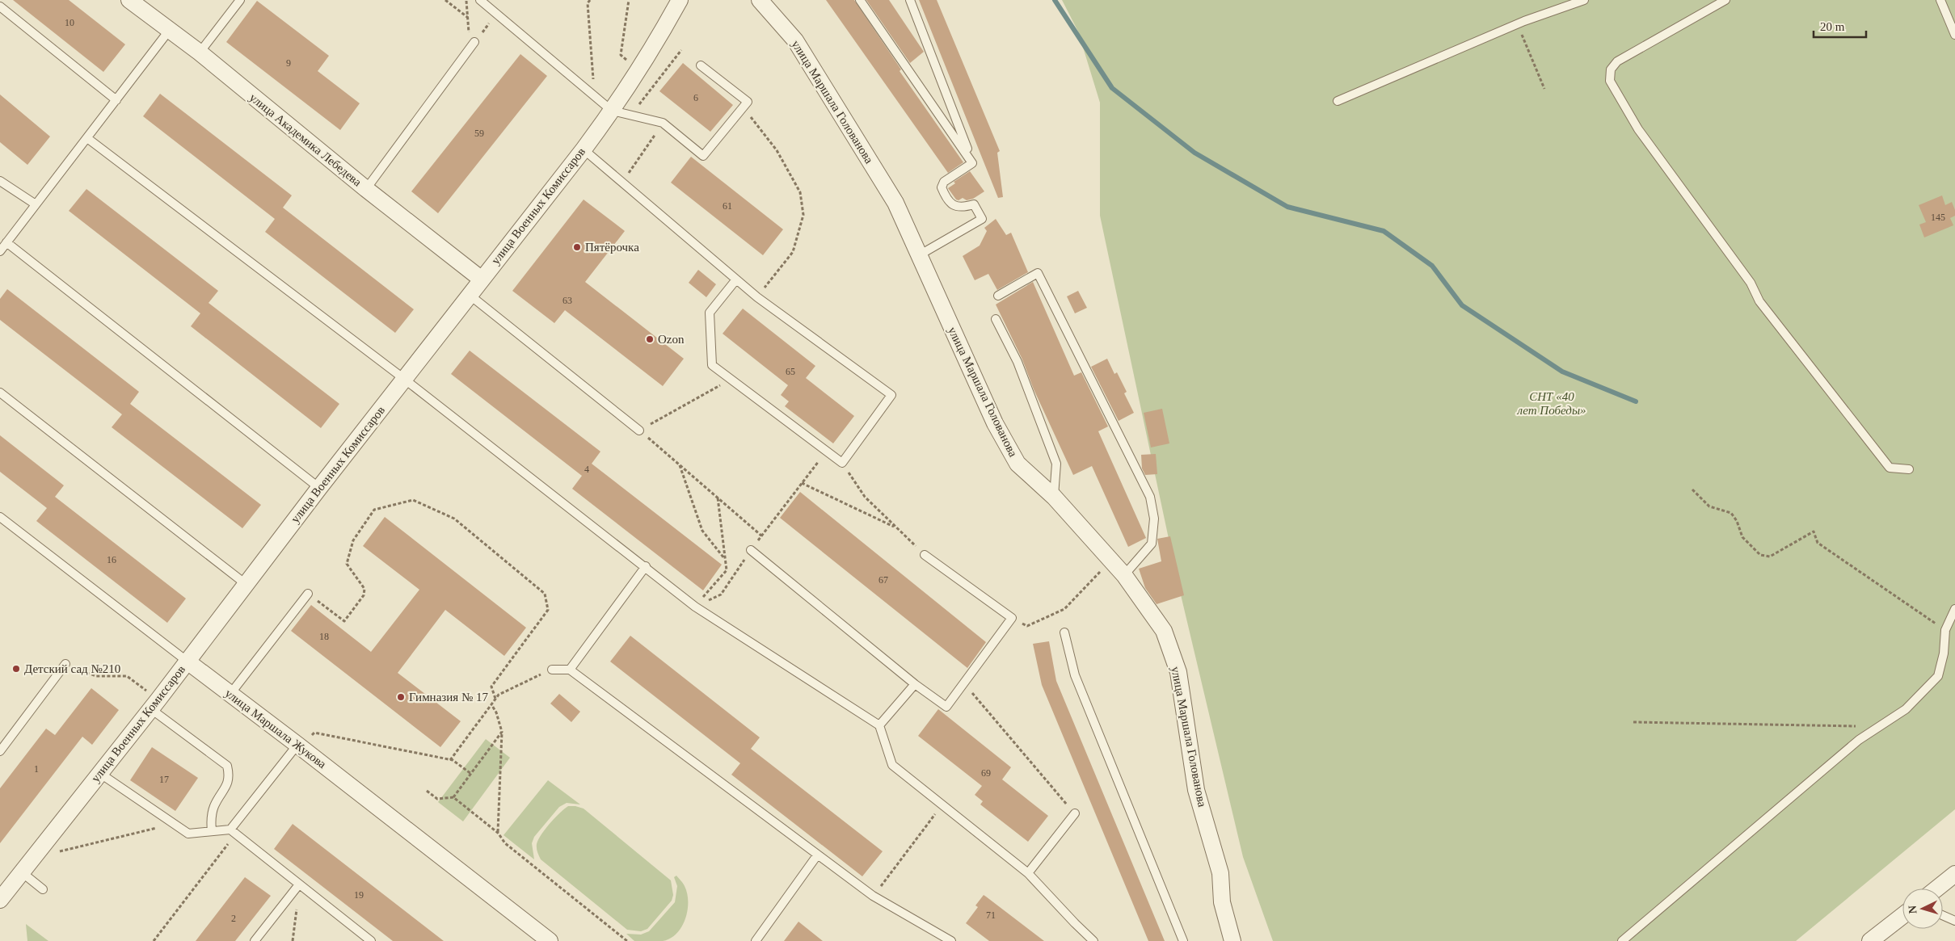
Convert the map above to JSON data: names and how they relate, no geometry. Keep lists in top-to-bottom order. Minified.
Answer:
{"streets":{"street":["улица Маршала Голованова","улица Академика Лебедева","улица Военных Комиссаров","улица Маршала Жукова"]},"crossings":[["улица Академика Лебедева","улица Военных Комиссаров"],["улица Военных Комиссаров","улица Маршала Жукова"]],"parks":["СНТ «40 лет Победы»"],"places":["Пятёрочка","Ozon","Детский сад №210","Гимназия № 17"],"house_numbers":["10","9","6","59","61","145","63","65","4","16","67","18","1","69","17","19","71","2"],"scale_bar":"20 m","north":"left"}
